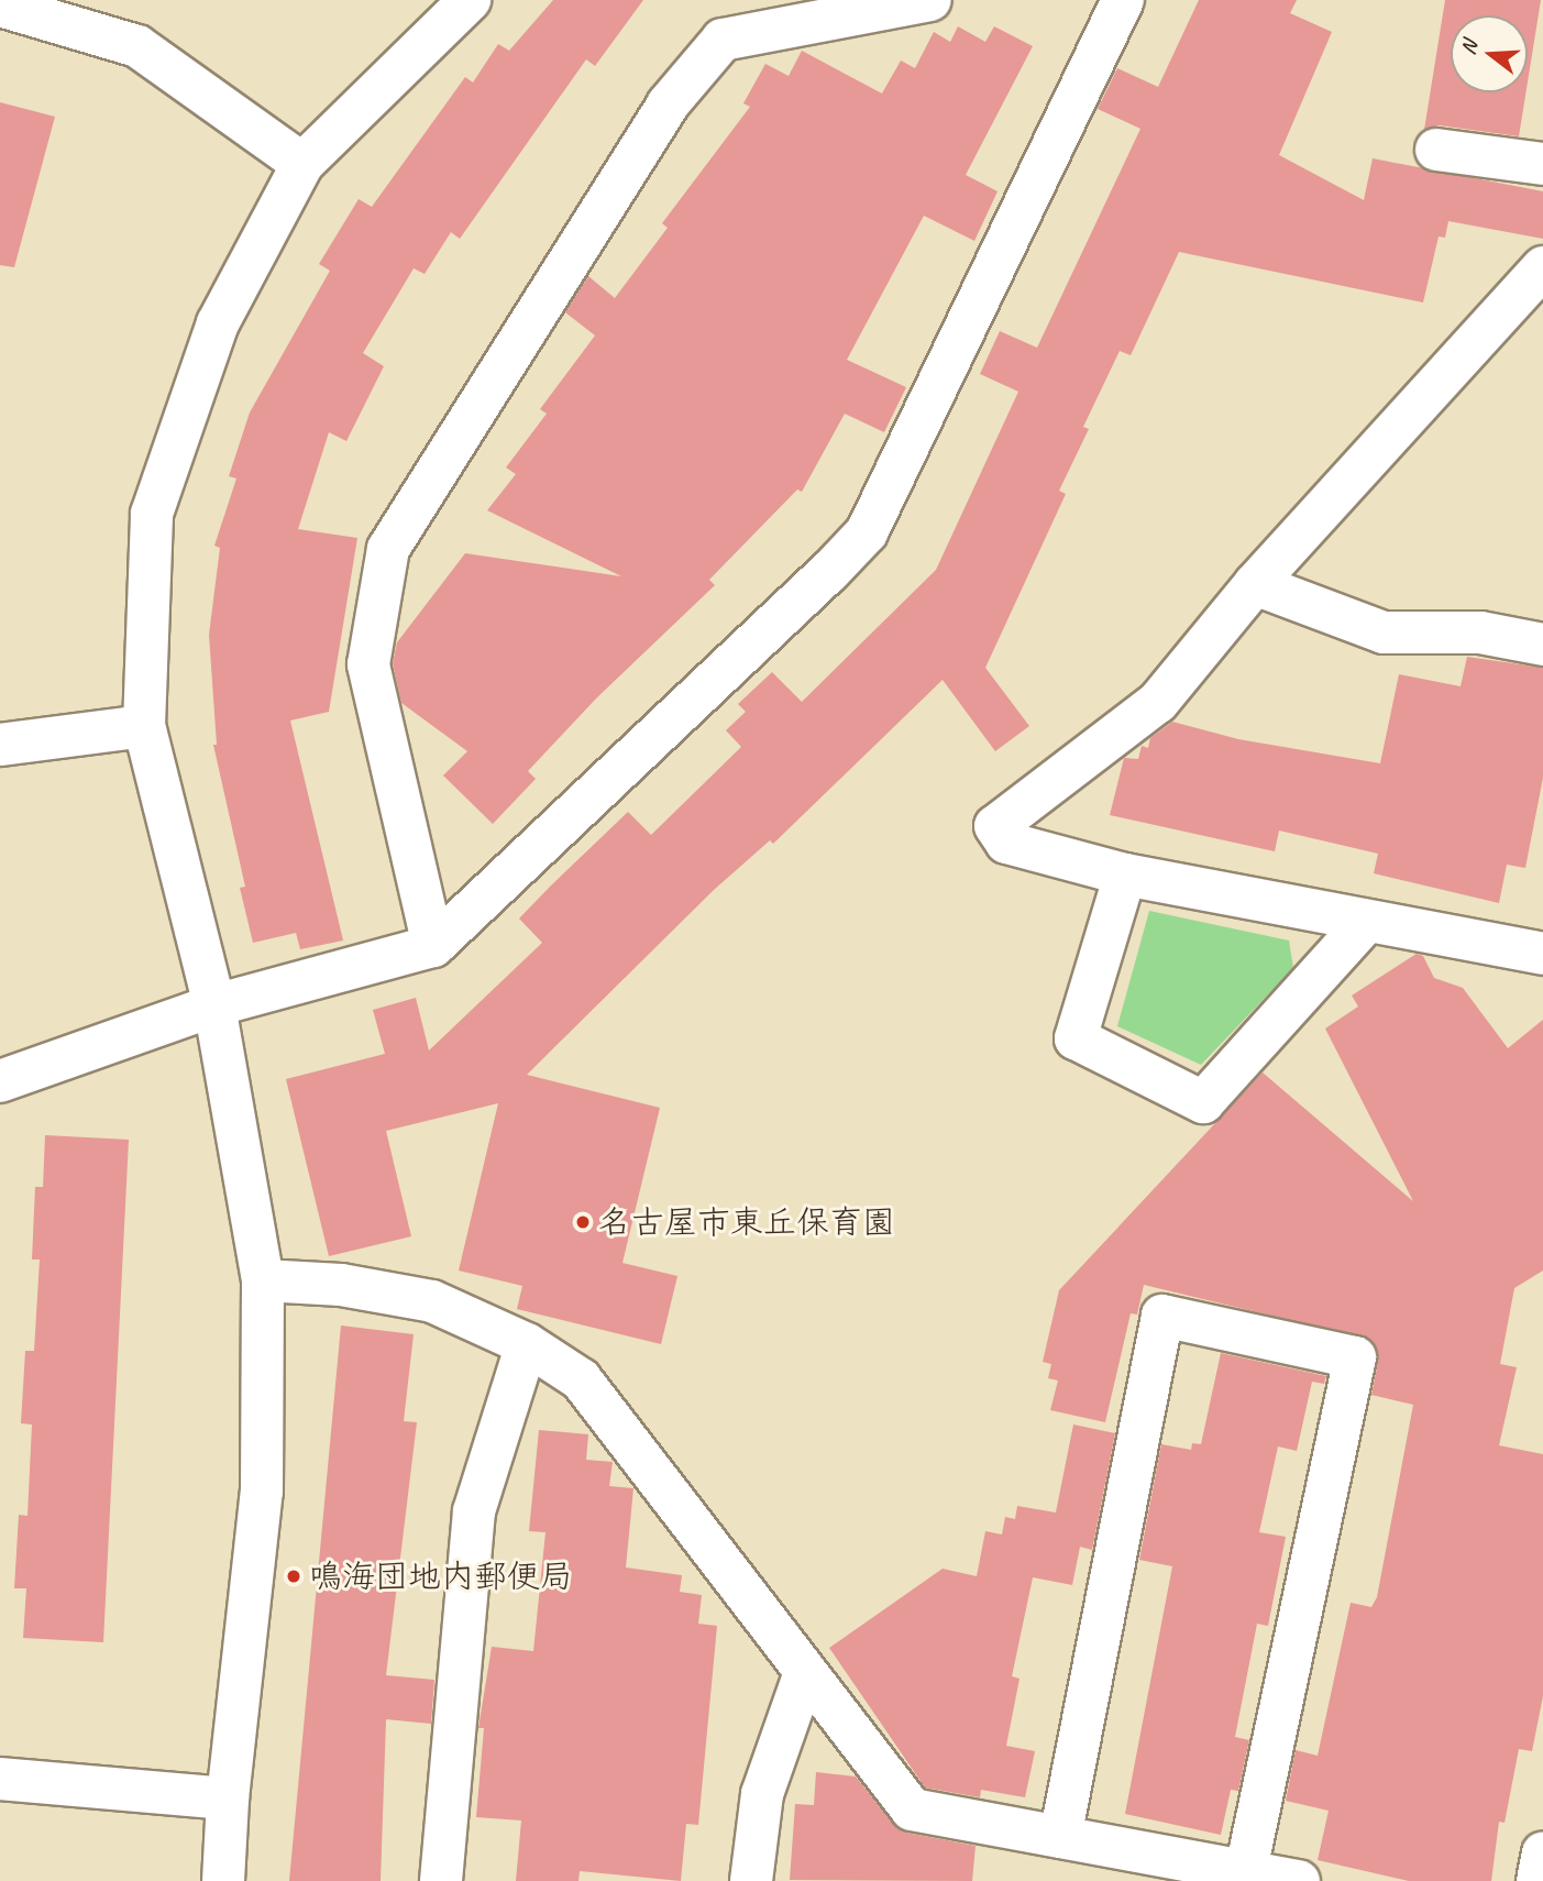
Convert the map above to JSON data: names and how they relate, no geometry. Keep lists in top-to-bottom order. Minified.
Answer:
{"places":["名古屋市東丘保育園","鳴海団地内郵便局"],"north":"left"}
